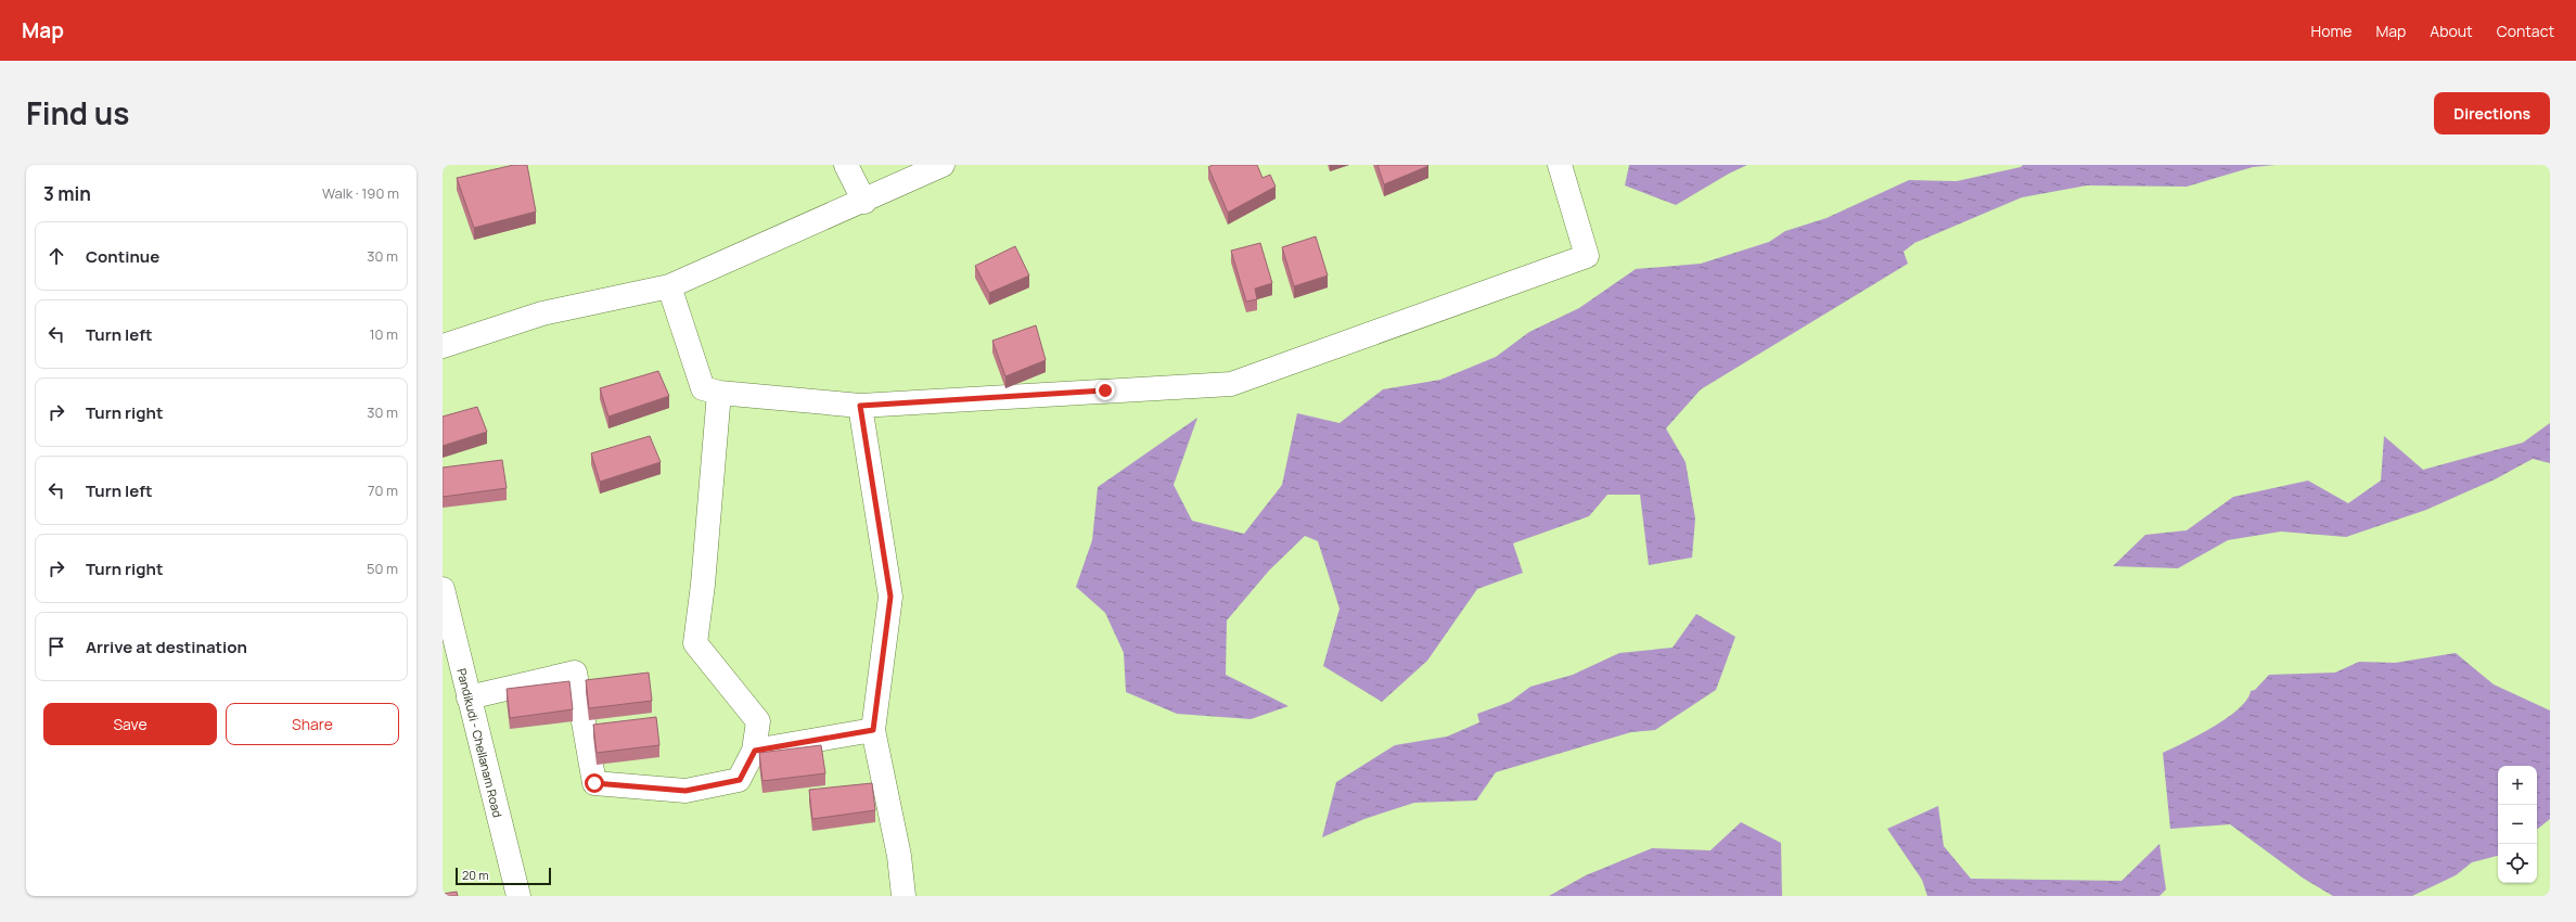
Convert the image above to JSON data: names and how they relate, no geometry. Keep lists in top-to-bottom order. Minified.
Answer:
{"streets":{"street":["Pandikudi - Chellanam Road"]},"scale_bar":"20 m","page":{"header":"Map","nav":["Home","Map","About","Contact"],"title":"Find us","buttons":["Directions",["Save","Share"]],"heading":["3 min","Walk · 190 m"],"list":[["Continue","30 m"],["Turn left","10 m"],["Turn right","30 m"],["Turn left","70 m"],["Turn right","50 m"],"Arrive at destination"],"map_buttons":["+","−"],"scale":"20 m"}}
